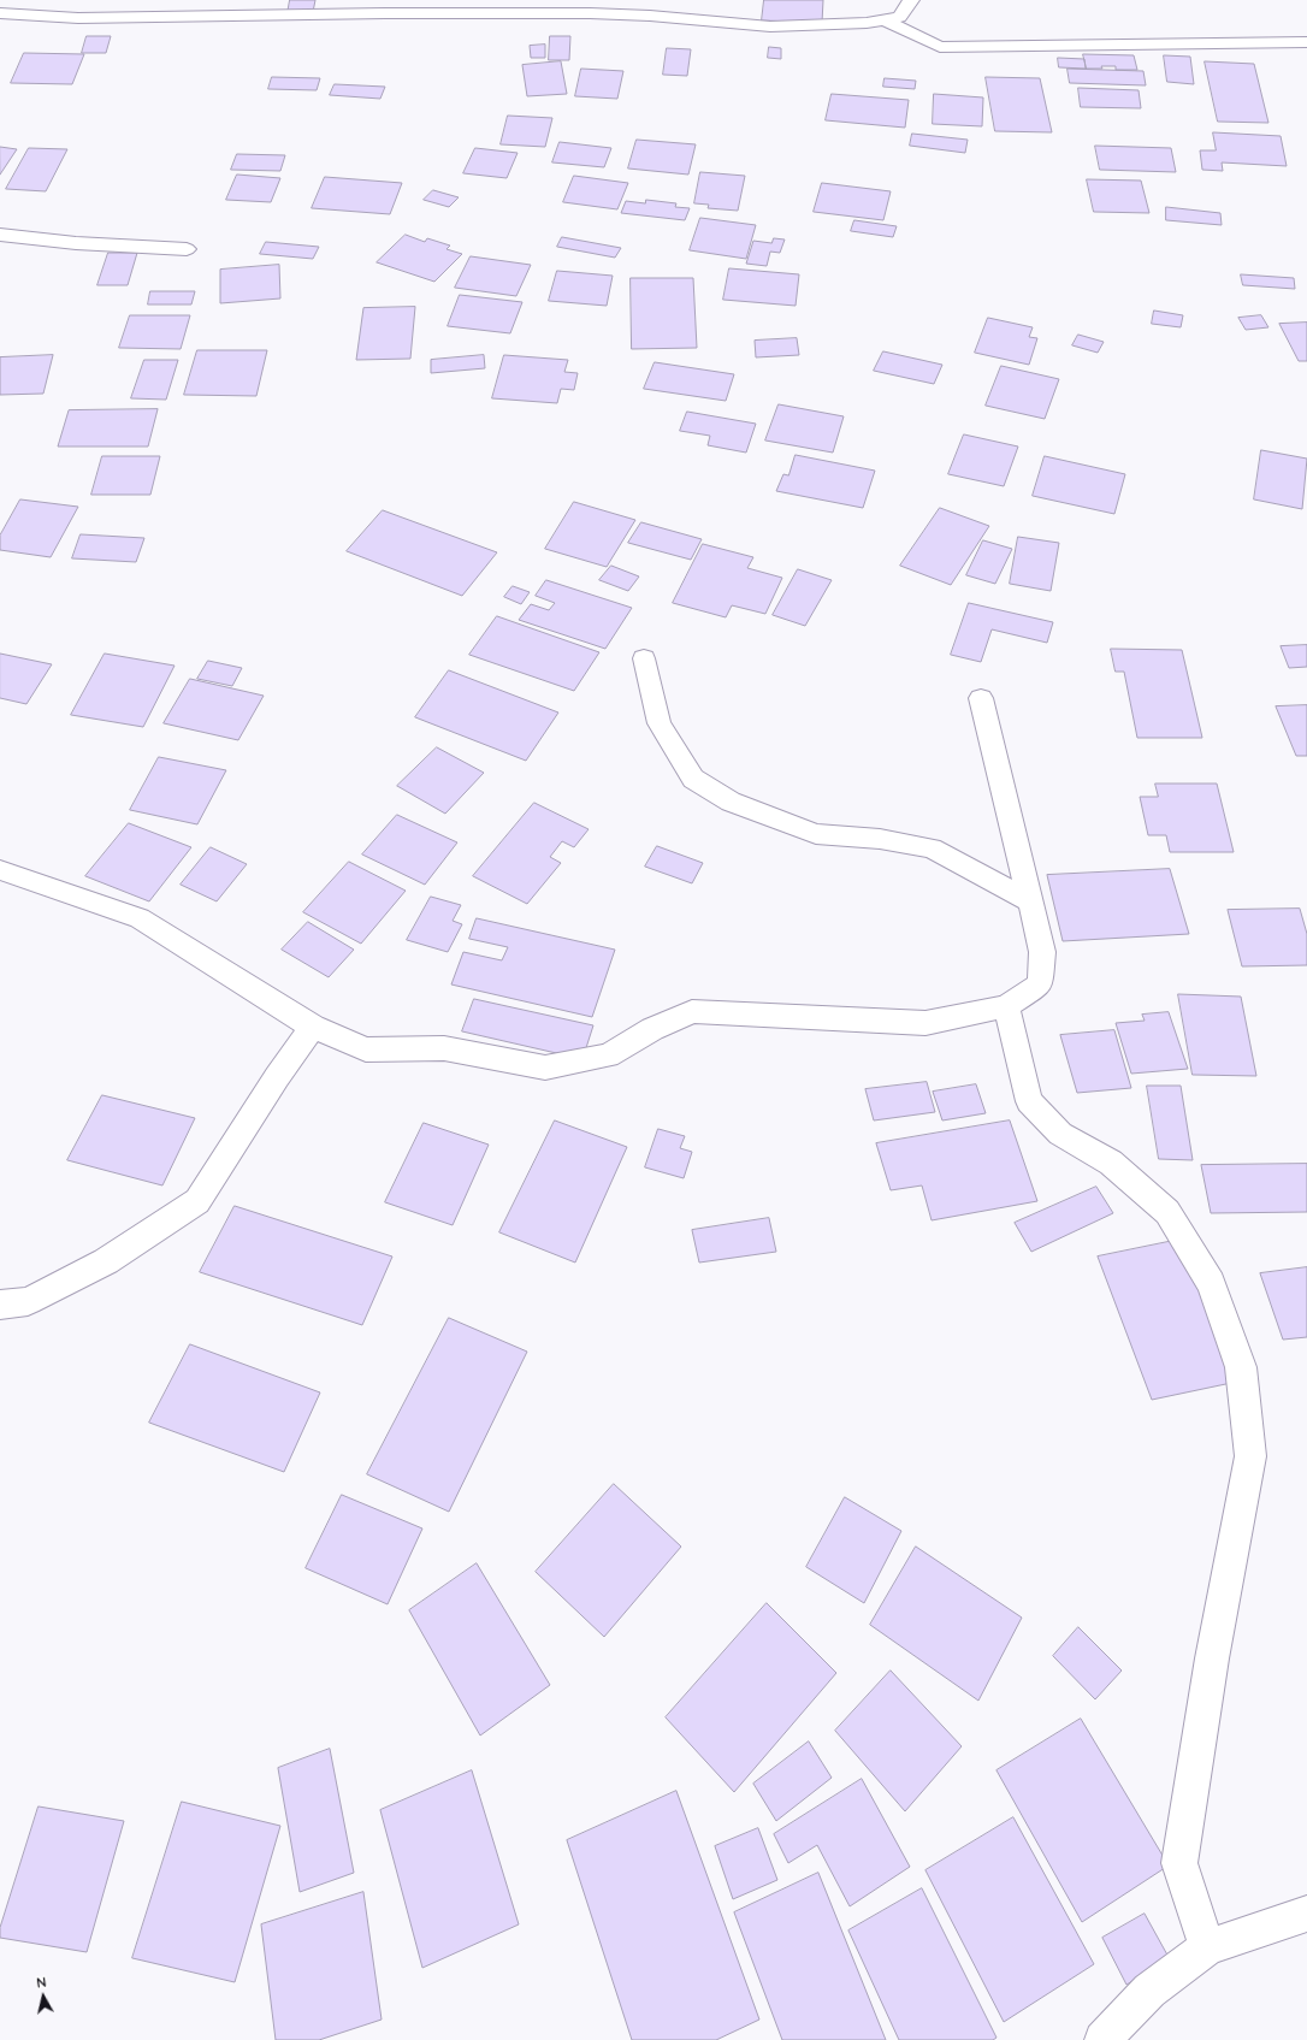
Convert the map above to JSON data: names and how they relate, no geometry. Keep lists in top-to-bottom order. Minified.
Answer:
{"north":"top"}
